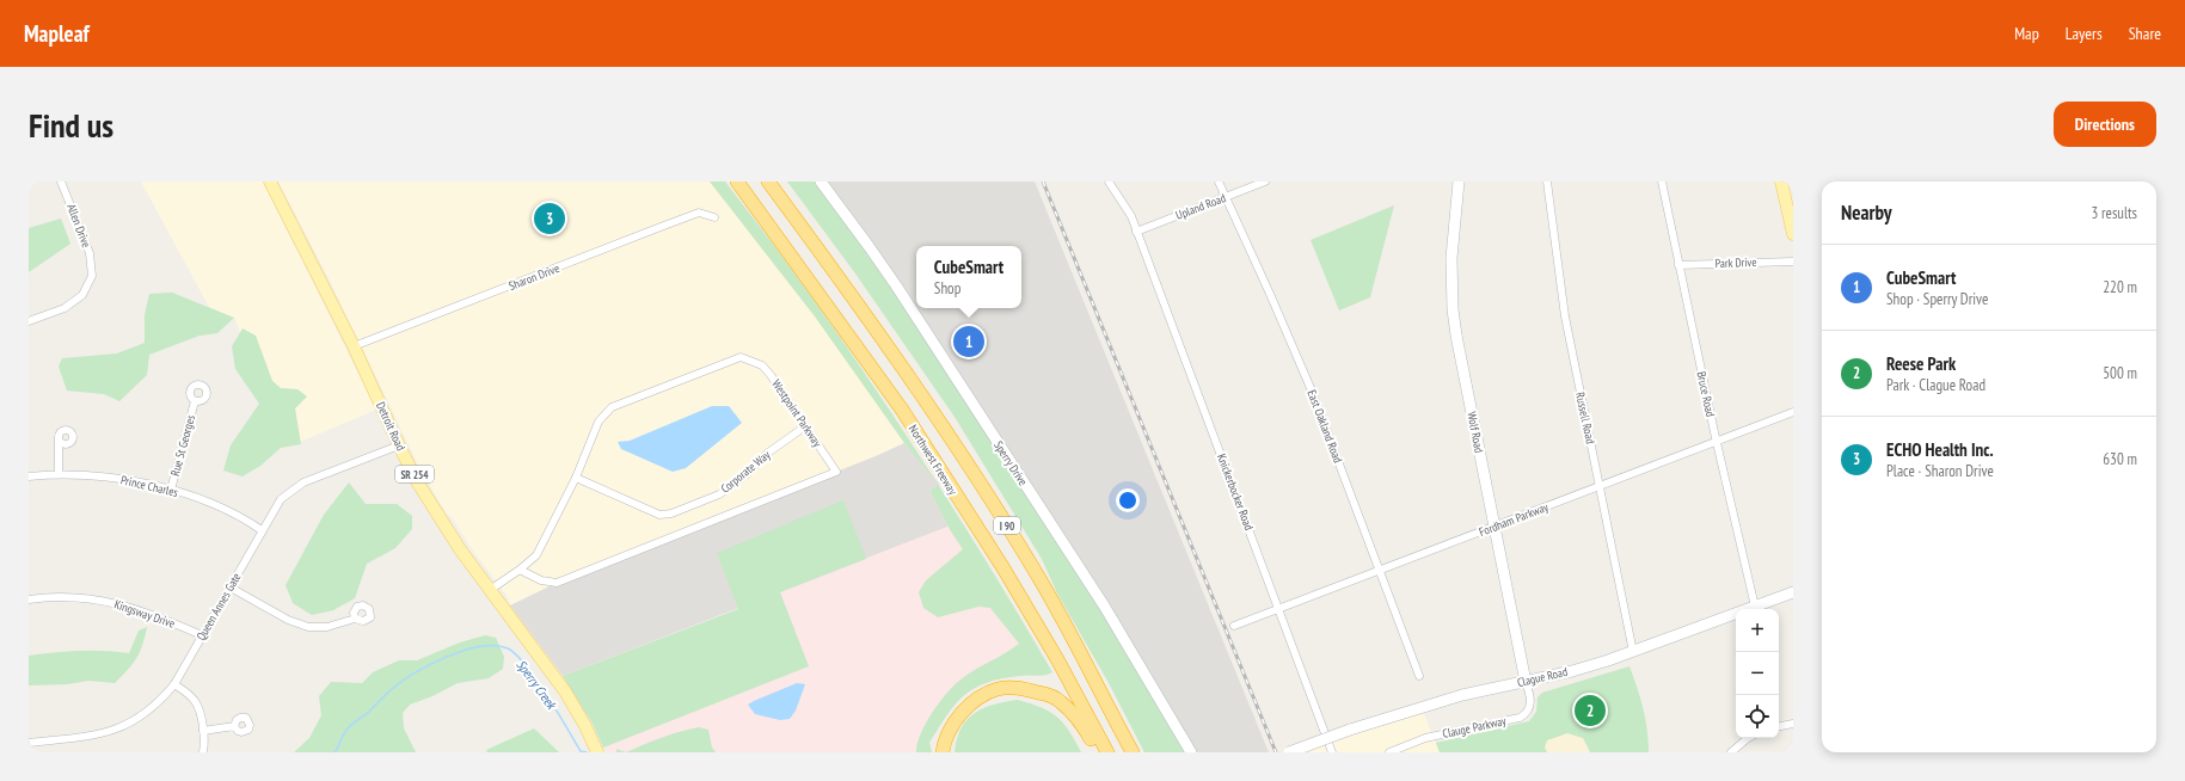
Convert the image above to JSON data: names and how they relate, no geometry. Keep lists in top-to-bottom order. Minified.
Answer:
{"streets":{"highway":["Northwest Freeway","I 90"],"main road":["Detroit Road","SR 254"],"street":["Upland Road","Allen Drive","Park Drive","Sharon Drive","Bruce Road","Westpoint Parkway","Russell Road","East Oakland Road","Wolf Road","Rue St Georges","Sperry Drive","Corporate Way","Prince Charles","Knickerbocker Road","Fordham Parkway","Queen Annes Gate","Kingsway Drive","Clague Road","Clauge Parkway"]},"crossings":[["Upland Road","East Oakland Road"],["Upland Road","Knickerbocker Road"],["Park Drive","Bruce Road"],["Sharon Drive","Detroit Road"],["Bruce Road","Fordham Parkway"],["Bruce Road","Clague Road"],["Westpoint Parkway","Detroit Road"],["Westpoint Parkway","Corporate Way"],["Russell Road","Fordham Parkway"],["Russell Road","Clague Road"],["Detroit Road","Queen Annes Gate"],["East Oakland Road","Fordham Parkway"],["Wolf Road","Fordham Parkway"],["Wolf Road","Clague Road"],["Wolf Road","Clauge Parkway"],["Rue St Georges","Prince Charles"],["Prince Charles","Queen Annes Gate"],["Knickerbocker Road","Fordham Parkway"],["Queen Annes Gate","Kingsway Drive"],["Clague Road","Clauge Parkway"]],"water":["Sperry Creek"],"page":{"header":"Mapleaf","nav":["Map","Layers","Share"],"buttons":"Directions","title":"Find us","heading":["Nearby","3 results"],"pins":["3","1","2"],"list":[{"mark":"1","name":"CubeSmart","note":"Shop · Sperry Drive","value":"220 m"},{"mark":"2","name":"Reese Park","note":"Park · Clague Road","value":"500 m"},{"mark":"3","name":"ECHO Health Inc.","note":"Place · Sharon Drive","value":"630 m"}],"popup":["CubeSmart","Shop"],"map_buttons":["+","−"]}}
